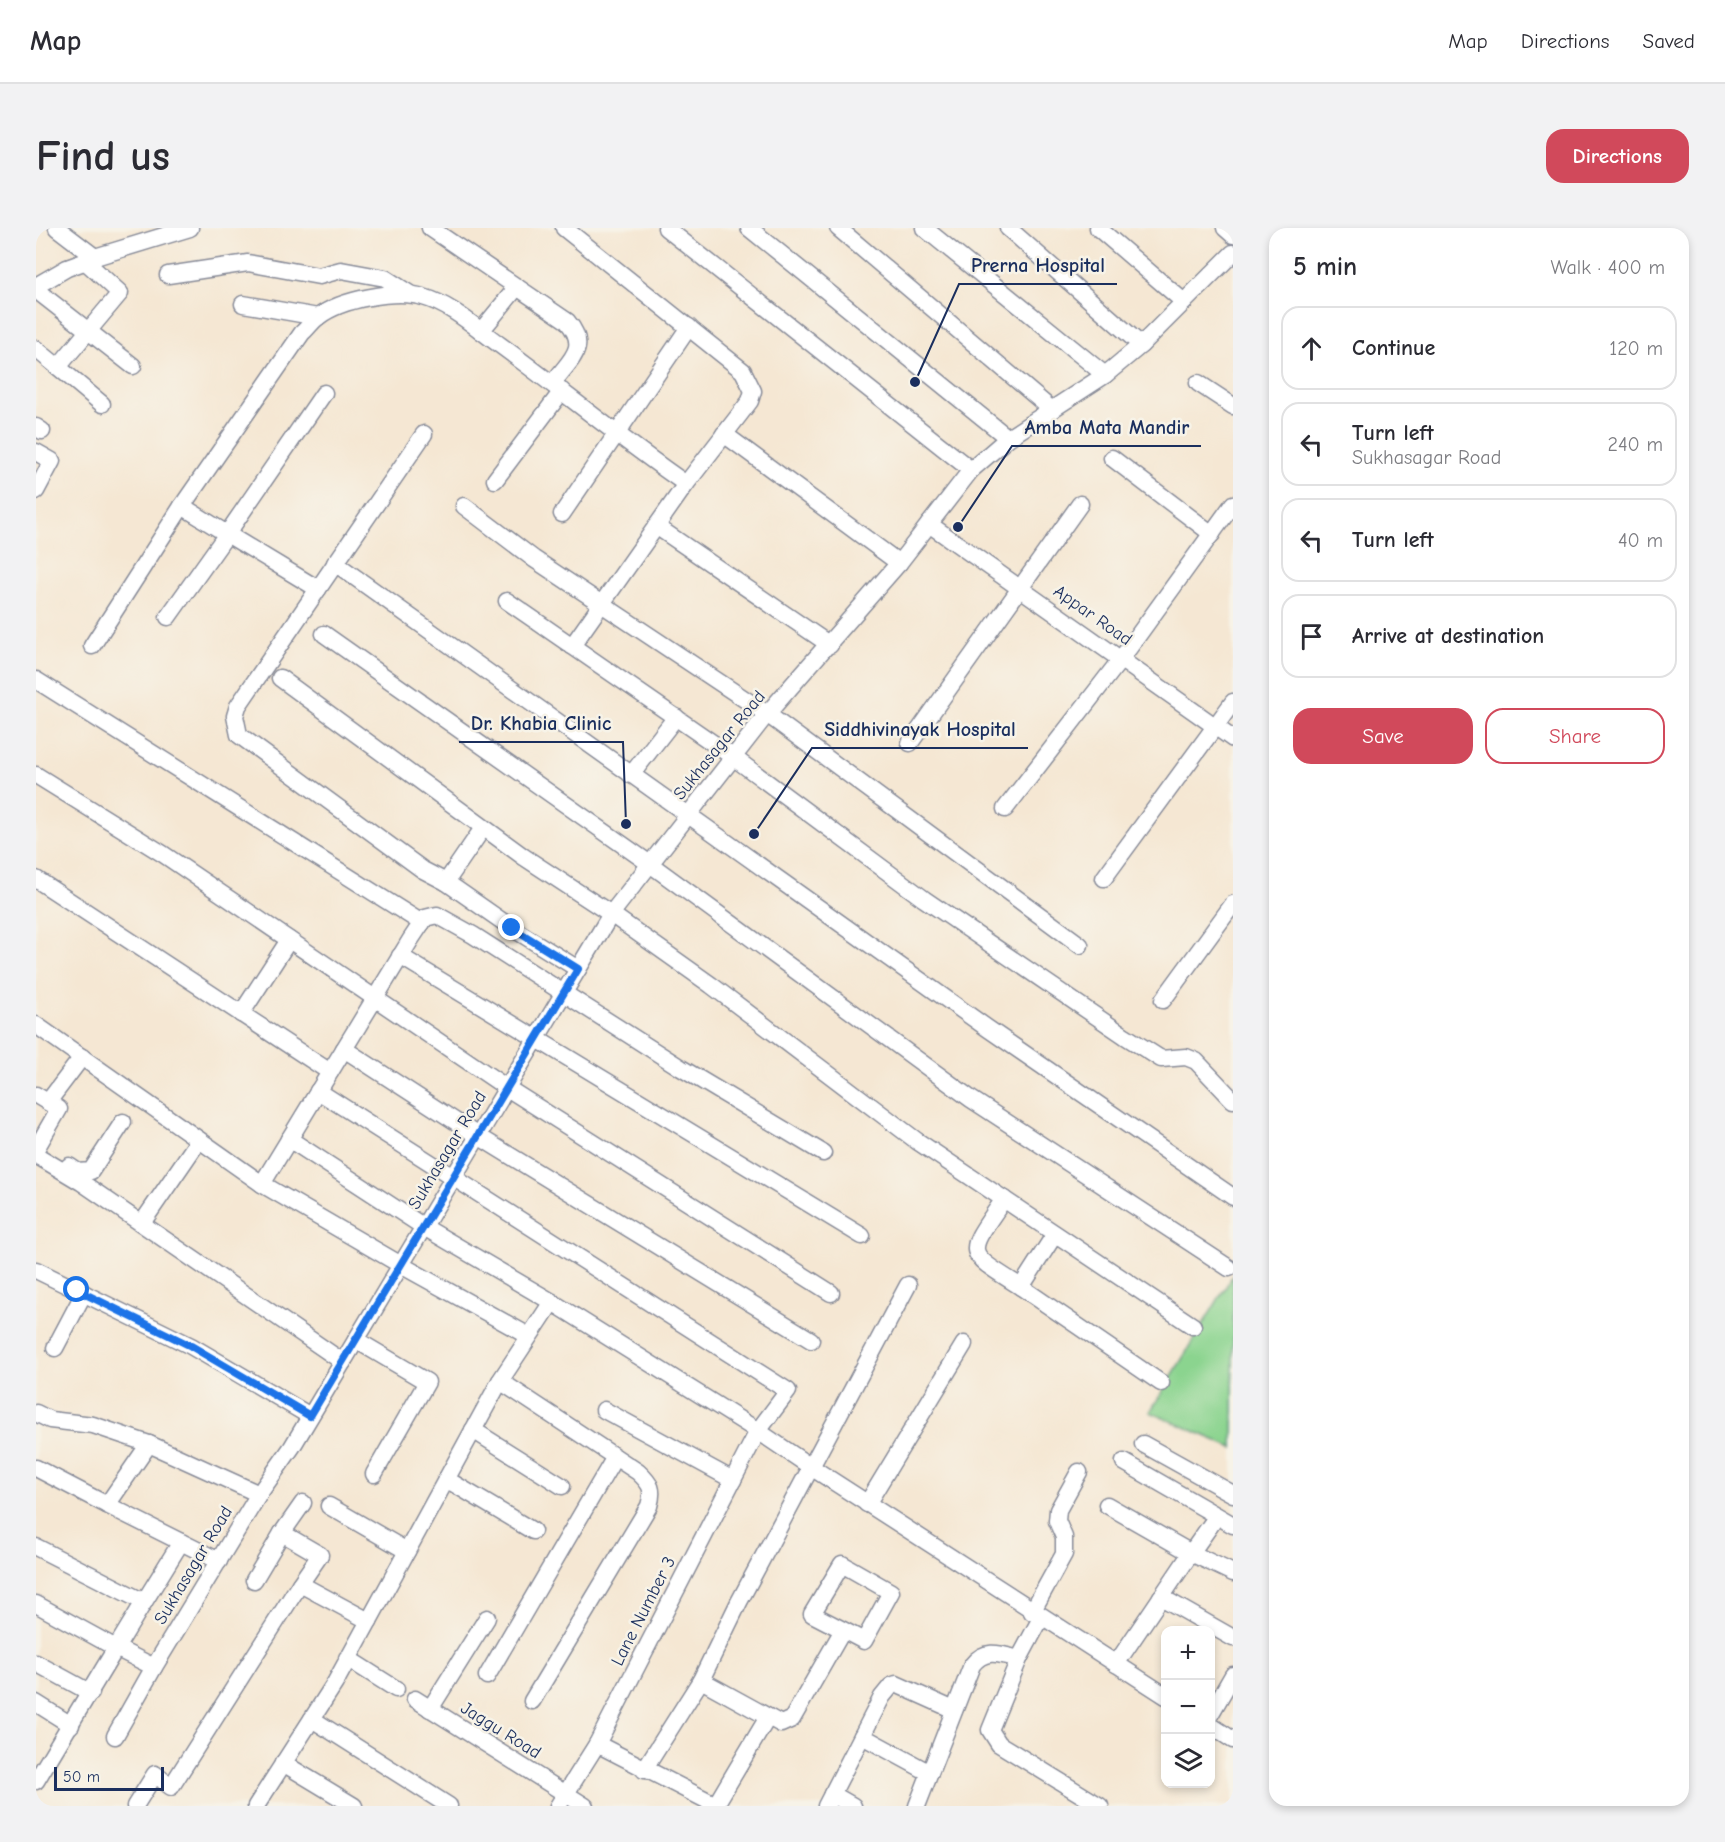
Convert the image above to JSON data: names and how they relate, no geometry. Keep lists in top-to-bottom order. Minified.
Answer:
{"streets":{"street":["Appar Road","Sukhasagar Road","Lane Number 3","Jaggu Road"]},"crossings":[["Appar Road","Sukhasagar Road"],["Sukhasagar Road","Lane Number 3"],["Lane Number 3","Jaggu Road"]],"places":["Prerna Hospital","Amba Mata Mandir","Dr. Khabia Clinic","Siddhivinayak Hospital"],"scale_bar":"50 m","page":{"header":"Map","nav":["Map","Directions","Saved"],"buttons":["Directions",["Save","Share"]],"title":"Find us","heading":["5 min","Walk · 400 m"],"list":[["Continue","120 m"],["Turn left","Sukhasagar Road","240 m"],["Turn left","40 m"],"Arrive at destination"],"map_buttons":["+","−"],"scale":"50 m"}}
